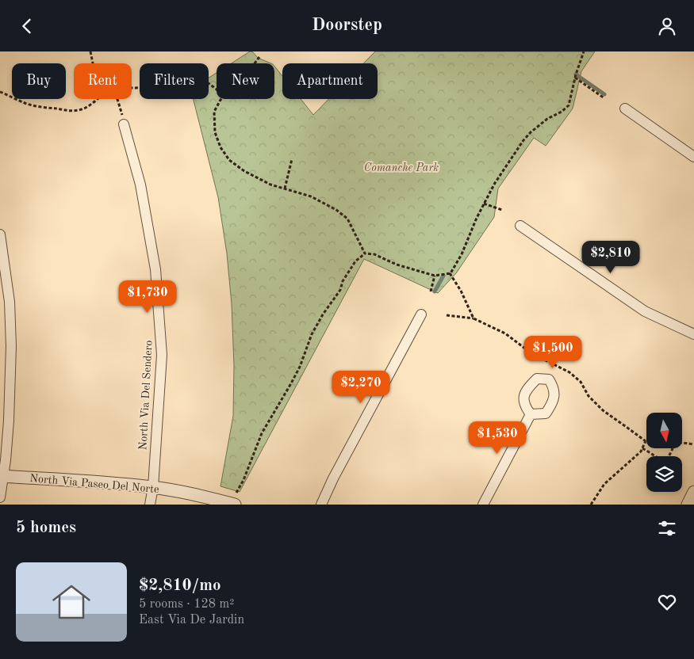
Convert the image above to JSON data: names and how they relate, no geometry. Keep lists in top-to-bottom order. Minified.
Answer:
{"streets":{"street":["North Via Del Sendero","North Via Paseo Del Norte"]},"crossings":[["North Via Del Sendero","North Via Paseo Del Norte"]],"parks":["Comanche Park"],"north":"bottom","page":{"header":"Doorstep","chip":["Buy","Rent","Filters","New","Apartment"],"price":["$2,810","$1,730","$1,500","$2,270","$1,530"],"heading":"5 homes","list":[{"name":"$2,810/mo","note":"5 rooms · 128 m² · East Via De Jardin"}]}}
